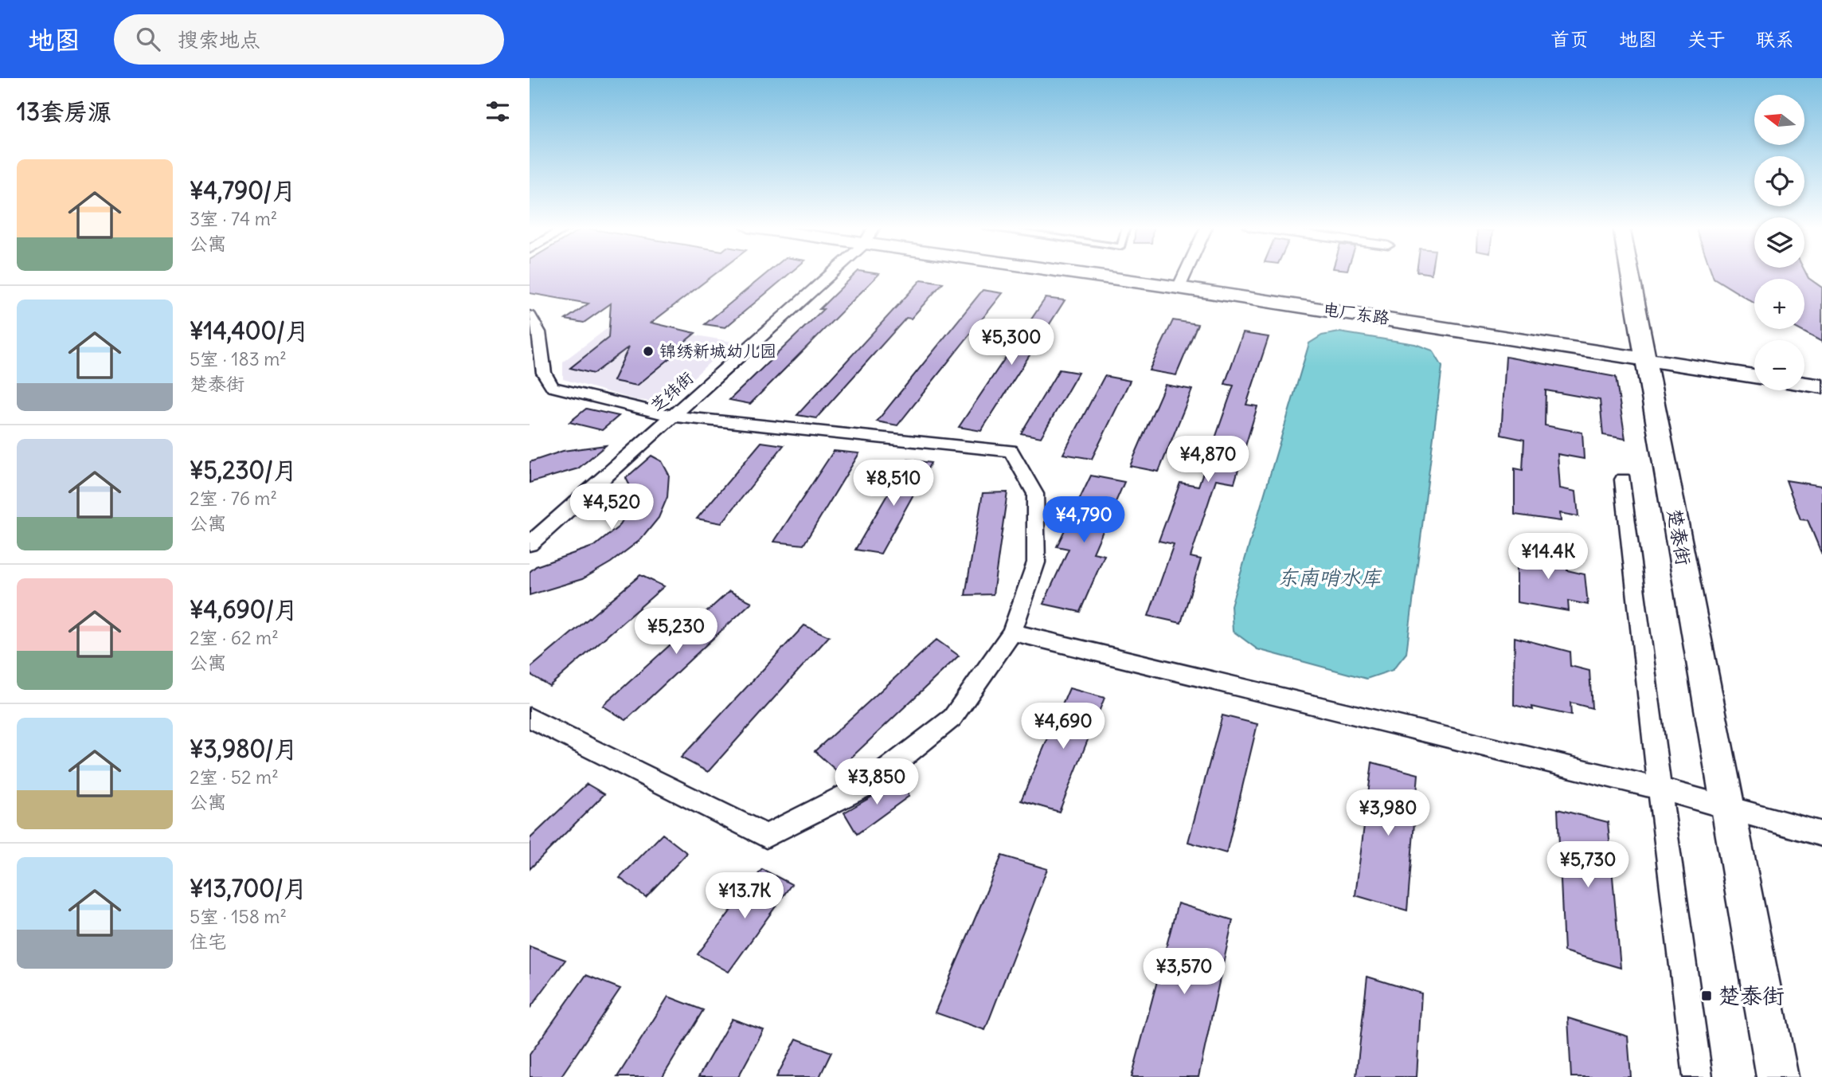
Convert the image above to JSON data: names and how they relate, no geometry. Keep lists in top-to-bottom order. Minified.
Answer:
{"streets":{"street":["电厂东路","芝纬街","楚泰街"]},"crossings":[["电厂东路","楚泰街"]],"water":["东南哨水库"],"places":{"other":["锦绣新城幼儿园"],"transit":["楚泰街"]},"north":"left","page":{"header":"地图","search":"搜索地点","nav":["首页","地图","关于","联系"],"heading":"13套房源","map_buttons":["+","−"],"list":[{"name":"¥4,790/月","note":"3室 · 74 m² · 公寓"},{"name":"¥14,400/月","note":"5室 · 183 m² · 楚泰街"},{"name":"¥5,230/月","note":"2室 · 76 m² · 公寓"},{"name":"¥4,690/月","note":"2室 · 62 m² · 公寓"},{"name":"¥3,980/月","note":"2室 · 52 m² · 公寓"},{"name":"¥13,700/月","note":"5室 · 158 m² · 住宅"}],"price":["¥5,300","¥4,870","¥8,510","¥4,520","¥4,790","¥14.4K","¥5,230","¥4,690","¥3,850","¥3,980","¥5,730","¥13.7K","¥3,570"]}}
